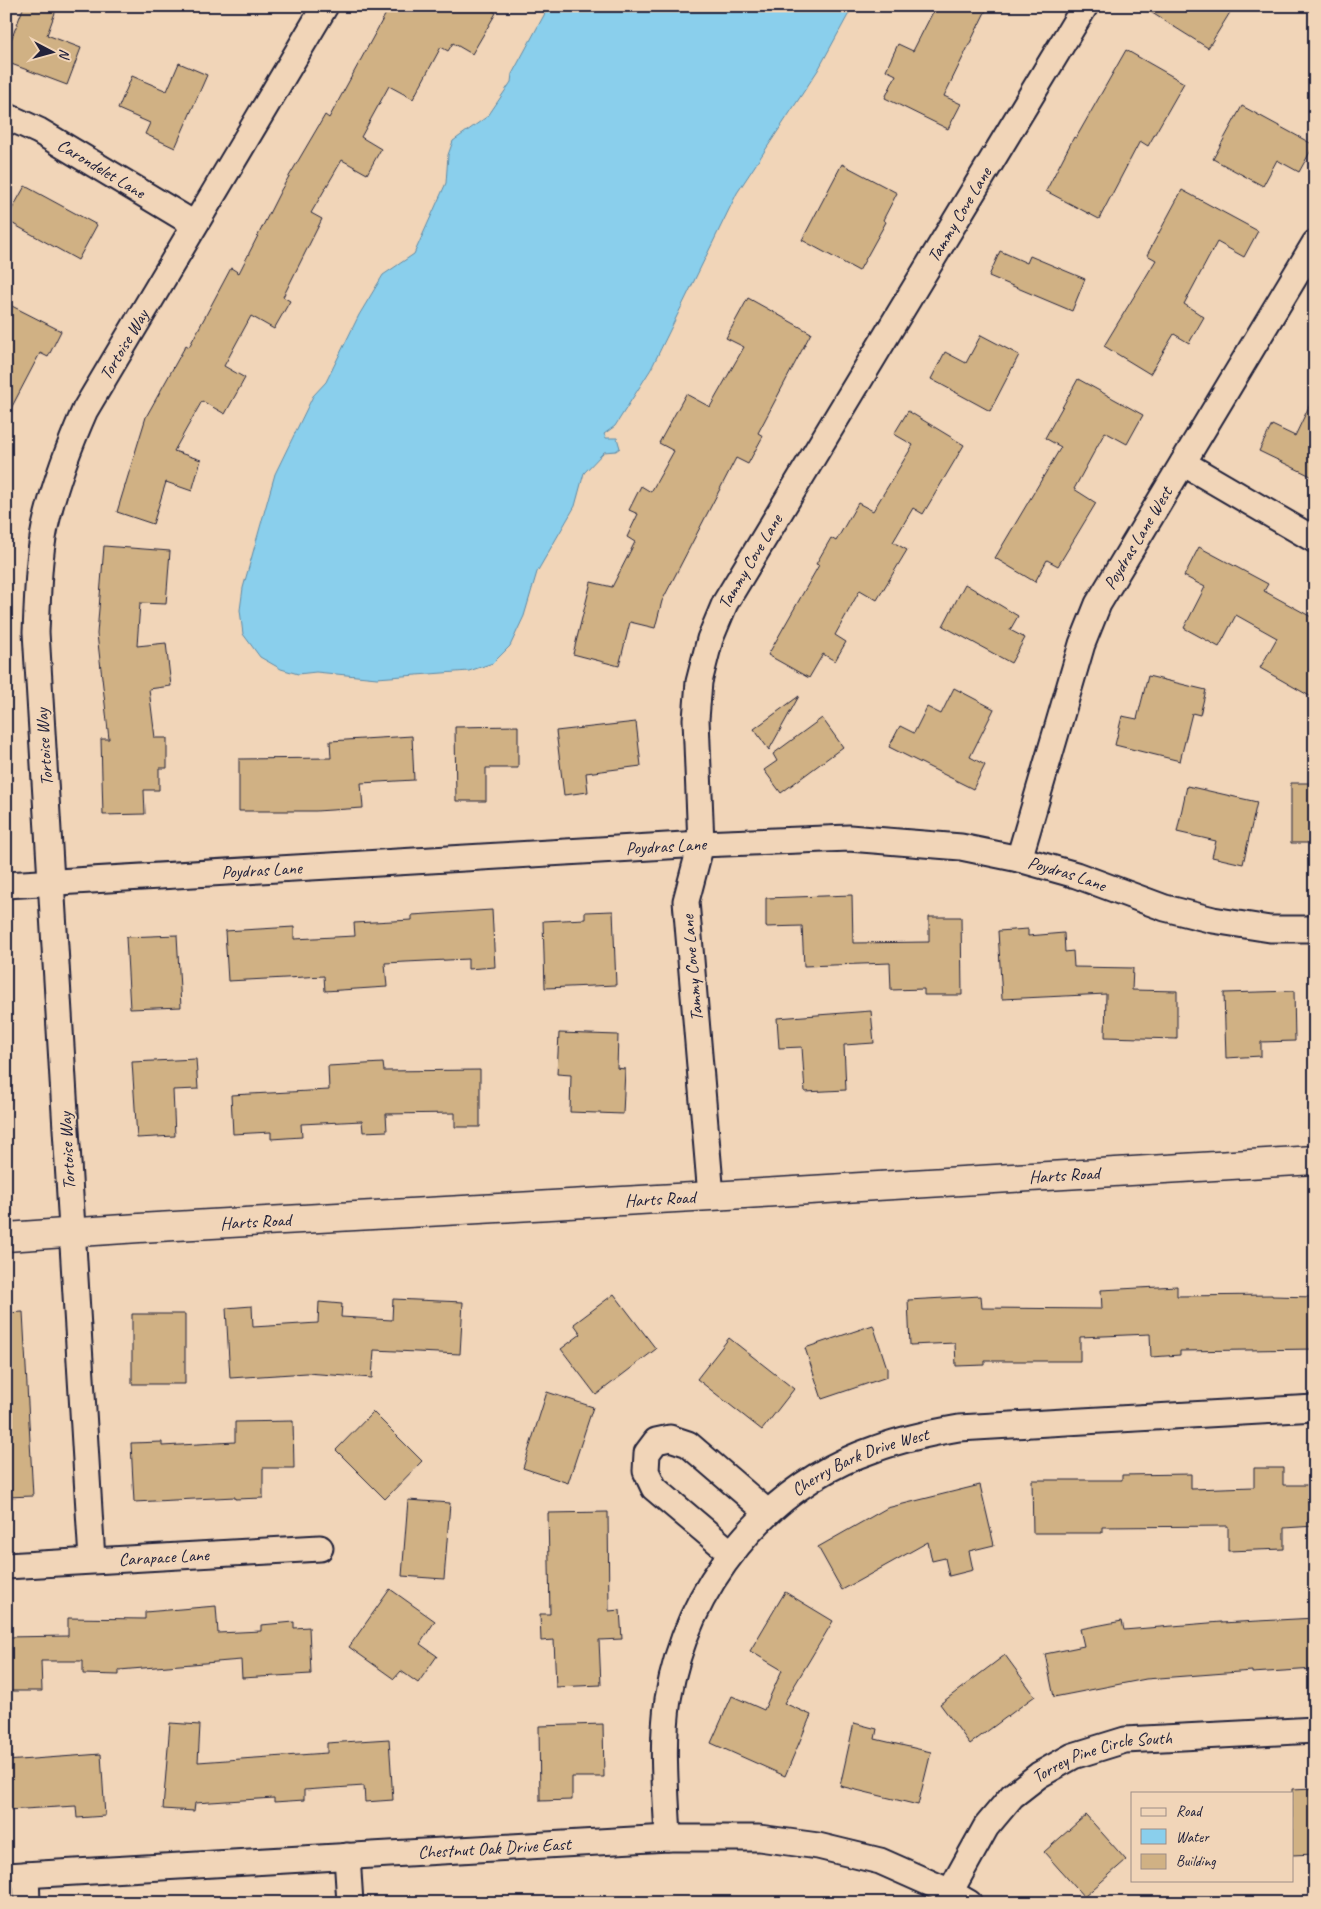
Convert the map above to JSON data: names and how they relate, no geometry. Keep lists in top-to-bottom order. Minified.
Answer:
{"streets":{"street":["Carondelet Lane","Tammy Cove Lane","Tortoise Way","Poydras Lane West","Poydras Lane","Harts Road","Cherry Bark Drive West","Carapace Lane","Torrey Pine Circle South","Chestnut Oak Drive East"]},"crossings":[["Carondelet Lane","Tortoise Way"],["Tammy Cove Lane","Poydras Lane"],["Tammy Cove Lane","Harts Road"],["Tortoise Way","Poydras Lane"],["Tortoise Way","Harts Road"],["Tortoise Way","Carapace Lane"],["Poydras Lane West","Poydras Lane"],["Cherry Bark Drive West","Chestnut Oak Drive East"],["Torrey Pine Circle South","Chestnut Oak Drive East"]],"legend":["Road","Water","Building"],"north":"right"}
